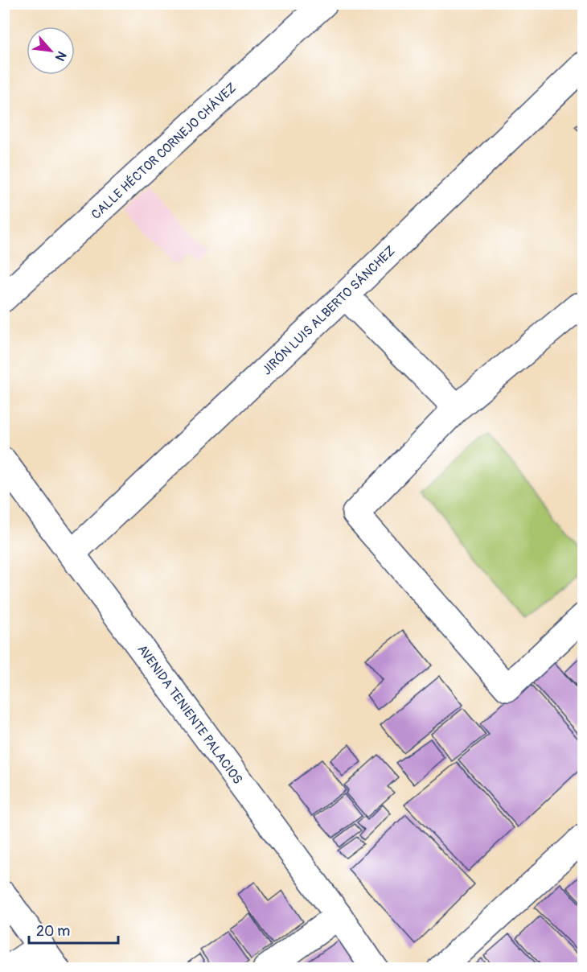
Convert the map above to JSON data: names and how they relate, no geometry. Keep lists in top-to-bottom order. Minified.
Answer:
{"streets":{"street":["CALLE HÉCTOR CORNEJO CHÁVEZ","JIRÓN LUIS ALBERTO SÁNCHEZ","AVENIDA TENIENTE PALACIOS"]},"crossings":[["JIRÓN LUIS ALBERTO SÁNCHEZ","AVENIDA TENIENTE PALACIOS"]],"scale_bar":"20 m","north":"bottom right"}
